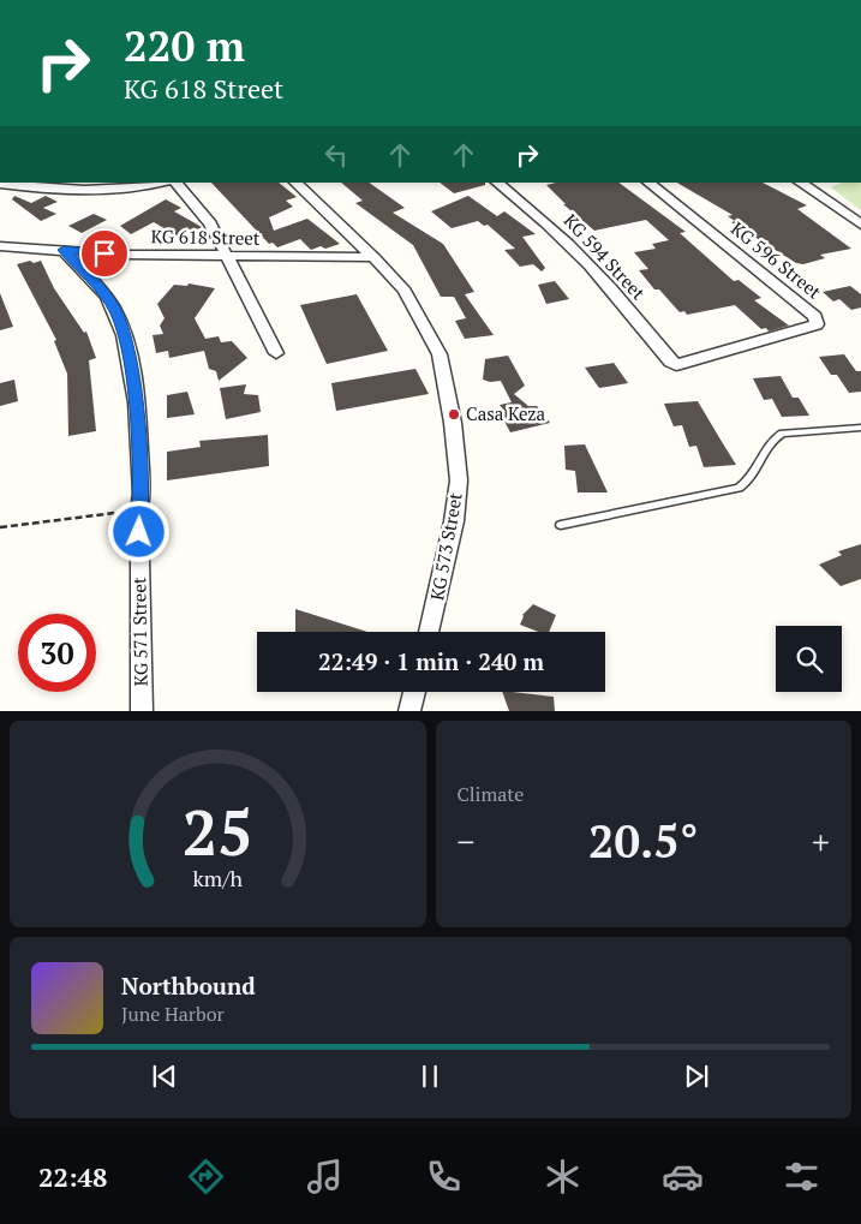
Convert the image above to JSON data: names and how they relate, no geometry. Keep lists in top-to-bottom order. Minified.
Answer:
{"streets":{"street":["KG 618 Street","KG 594 Street","KG 596 Street","KG 573 Street","KG 571 Street"]},"crossings":[["KG 618 Street","KG 573 Street"],["KG 618 Street","KG 571 Street"],["KG 594 Street","KG 596 Street"]],"places":["Casa Keza"],"page":{"turn":["220 m","KG 618 Street"],"limit":"30","trip":"22:49 · 1 min · 240 m","tile":"Climate","heat":["−","20.5°","+"],"song":["Northbound","June Harbor"],"tabs":"22:48","gauge":["25","km/h"]}}
